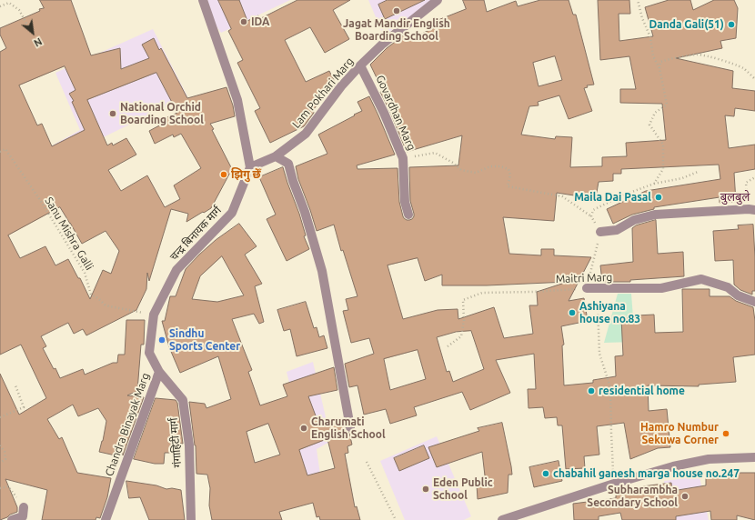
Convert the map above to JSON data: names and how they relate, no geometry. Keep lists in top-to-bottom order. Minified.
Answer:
{"streets":{"street":["Lam Pokhari Marg","Govardhan Marg","चन्द्र बिनायक मार्ग","Maitri Marg","Chandra Binayak Marg","गंगाहिटी मार्ग"],"path":["Sanu Mishra Galli"]},"crossings":[["Lam Pokhari Marg","Govardhan Marg"],["Sanu Mishra Galli","चन्द्र बिनायक मार्ग"],["Sanu Mishra Galli","Chandra Binayak Marg"],["चन्द्र बिनायक मार्ग","Chandra Binayak Marg"],["Chandra Binayak Marg","गंगाहिटी मार्ग"]],"districts":["बुलबुले"],"places":["Jagat Mandir English Boarding School","IDA","Danda Gali(51)","National Orchid Boarding School","झिगु छेँ","Maila Dai Pasal","Ashiyana house no.83","Sindhu Sports Center","residential home","Charumati English School","Hamro Numbur Sekuwa Corner","chabahil ganesh marga house no.247","Eden Public School","Subharambha Secondary School"],"north":"bottom right"}
